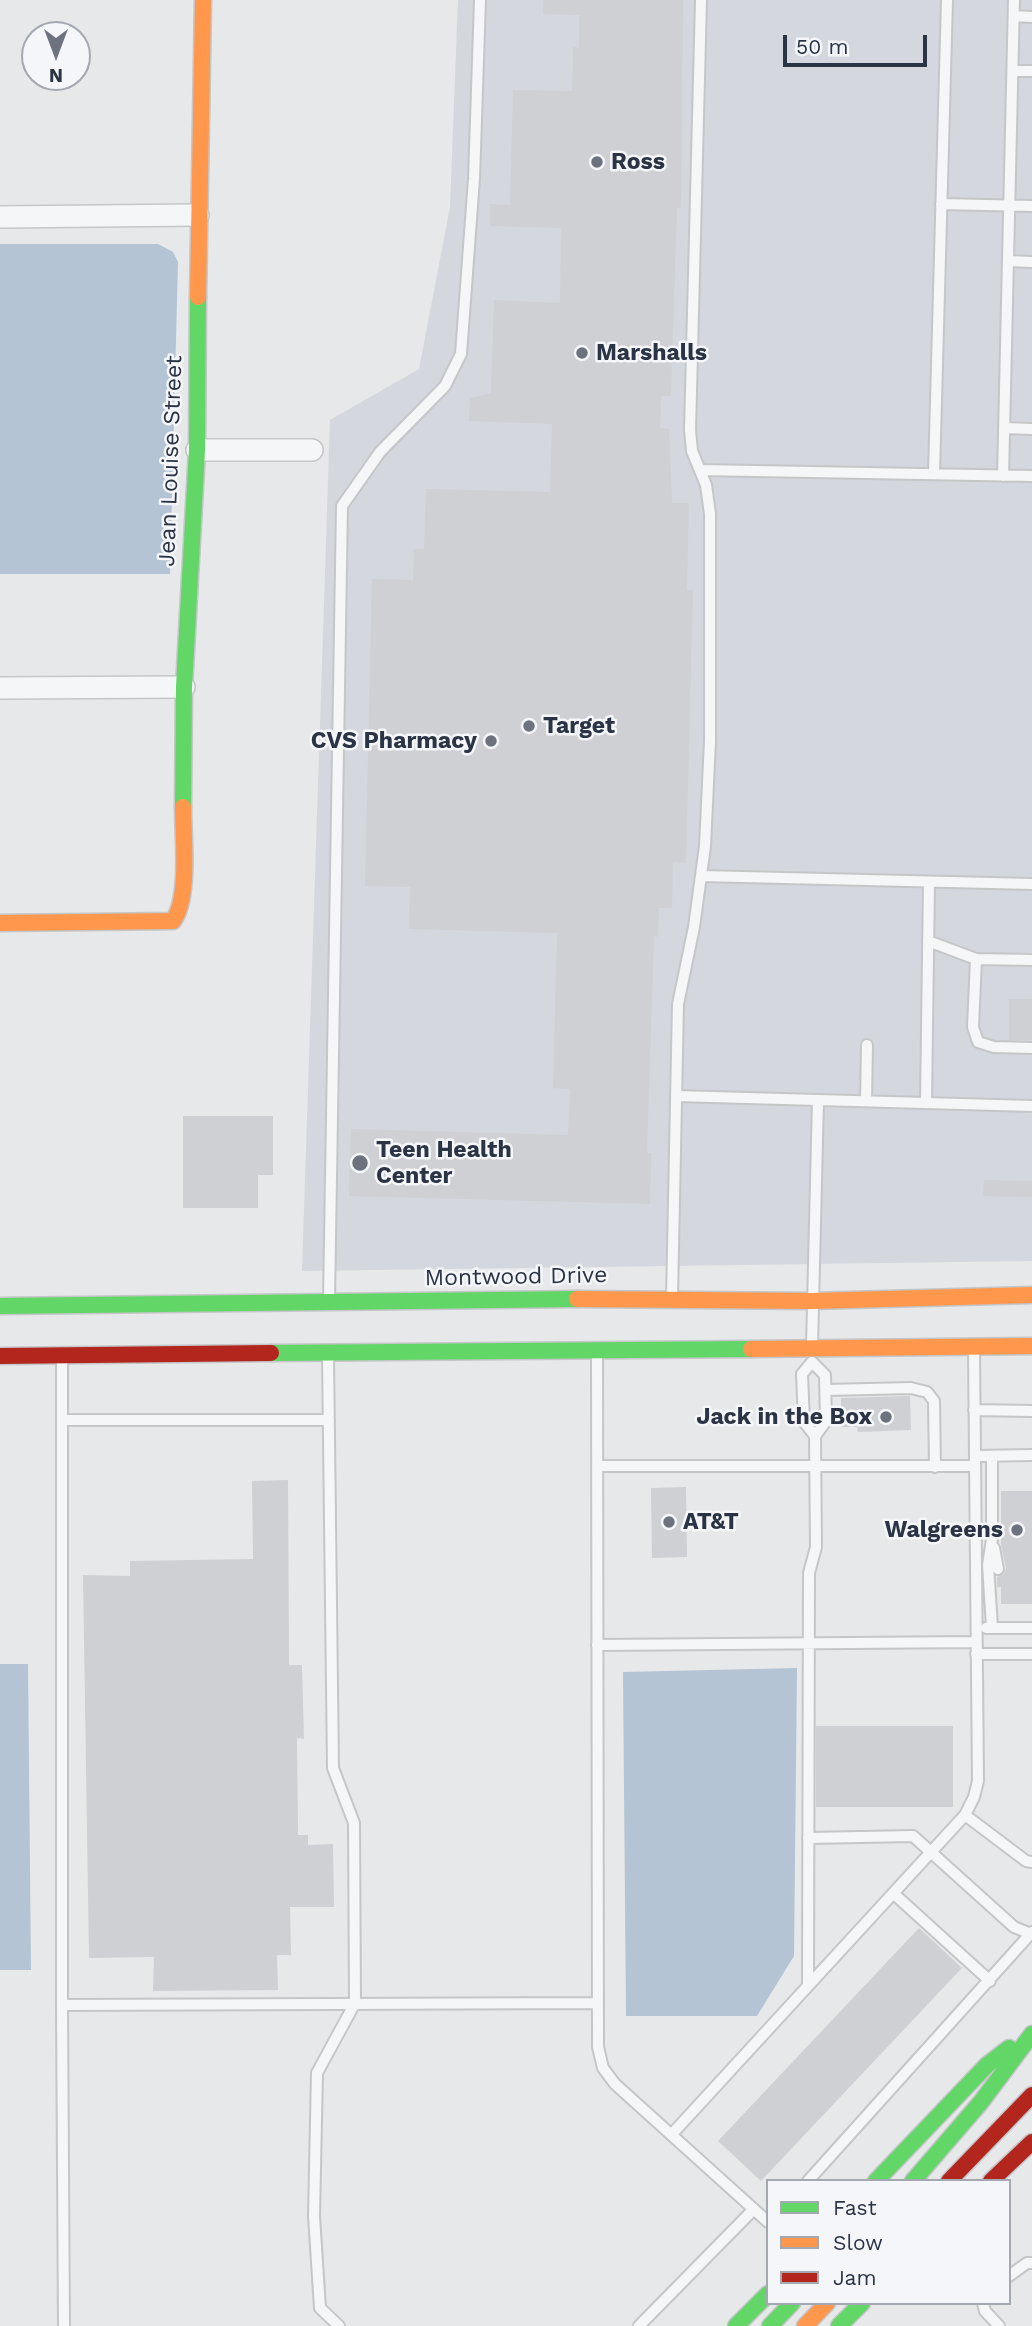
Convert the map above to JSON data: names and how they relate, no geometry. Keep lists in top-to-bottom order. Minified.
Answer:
{"streets":{"main road":["Jean Louise Street","Montwood Drive"]},"places":["Ross","Marshalls","Target","CVS Pharmacy","Teen Health Center","Jack in the Box","AT&T","Walgreens"],"legend":["Fast","Slow","Jam"],"scale_bar":"50 m","north":"bottom"}
